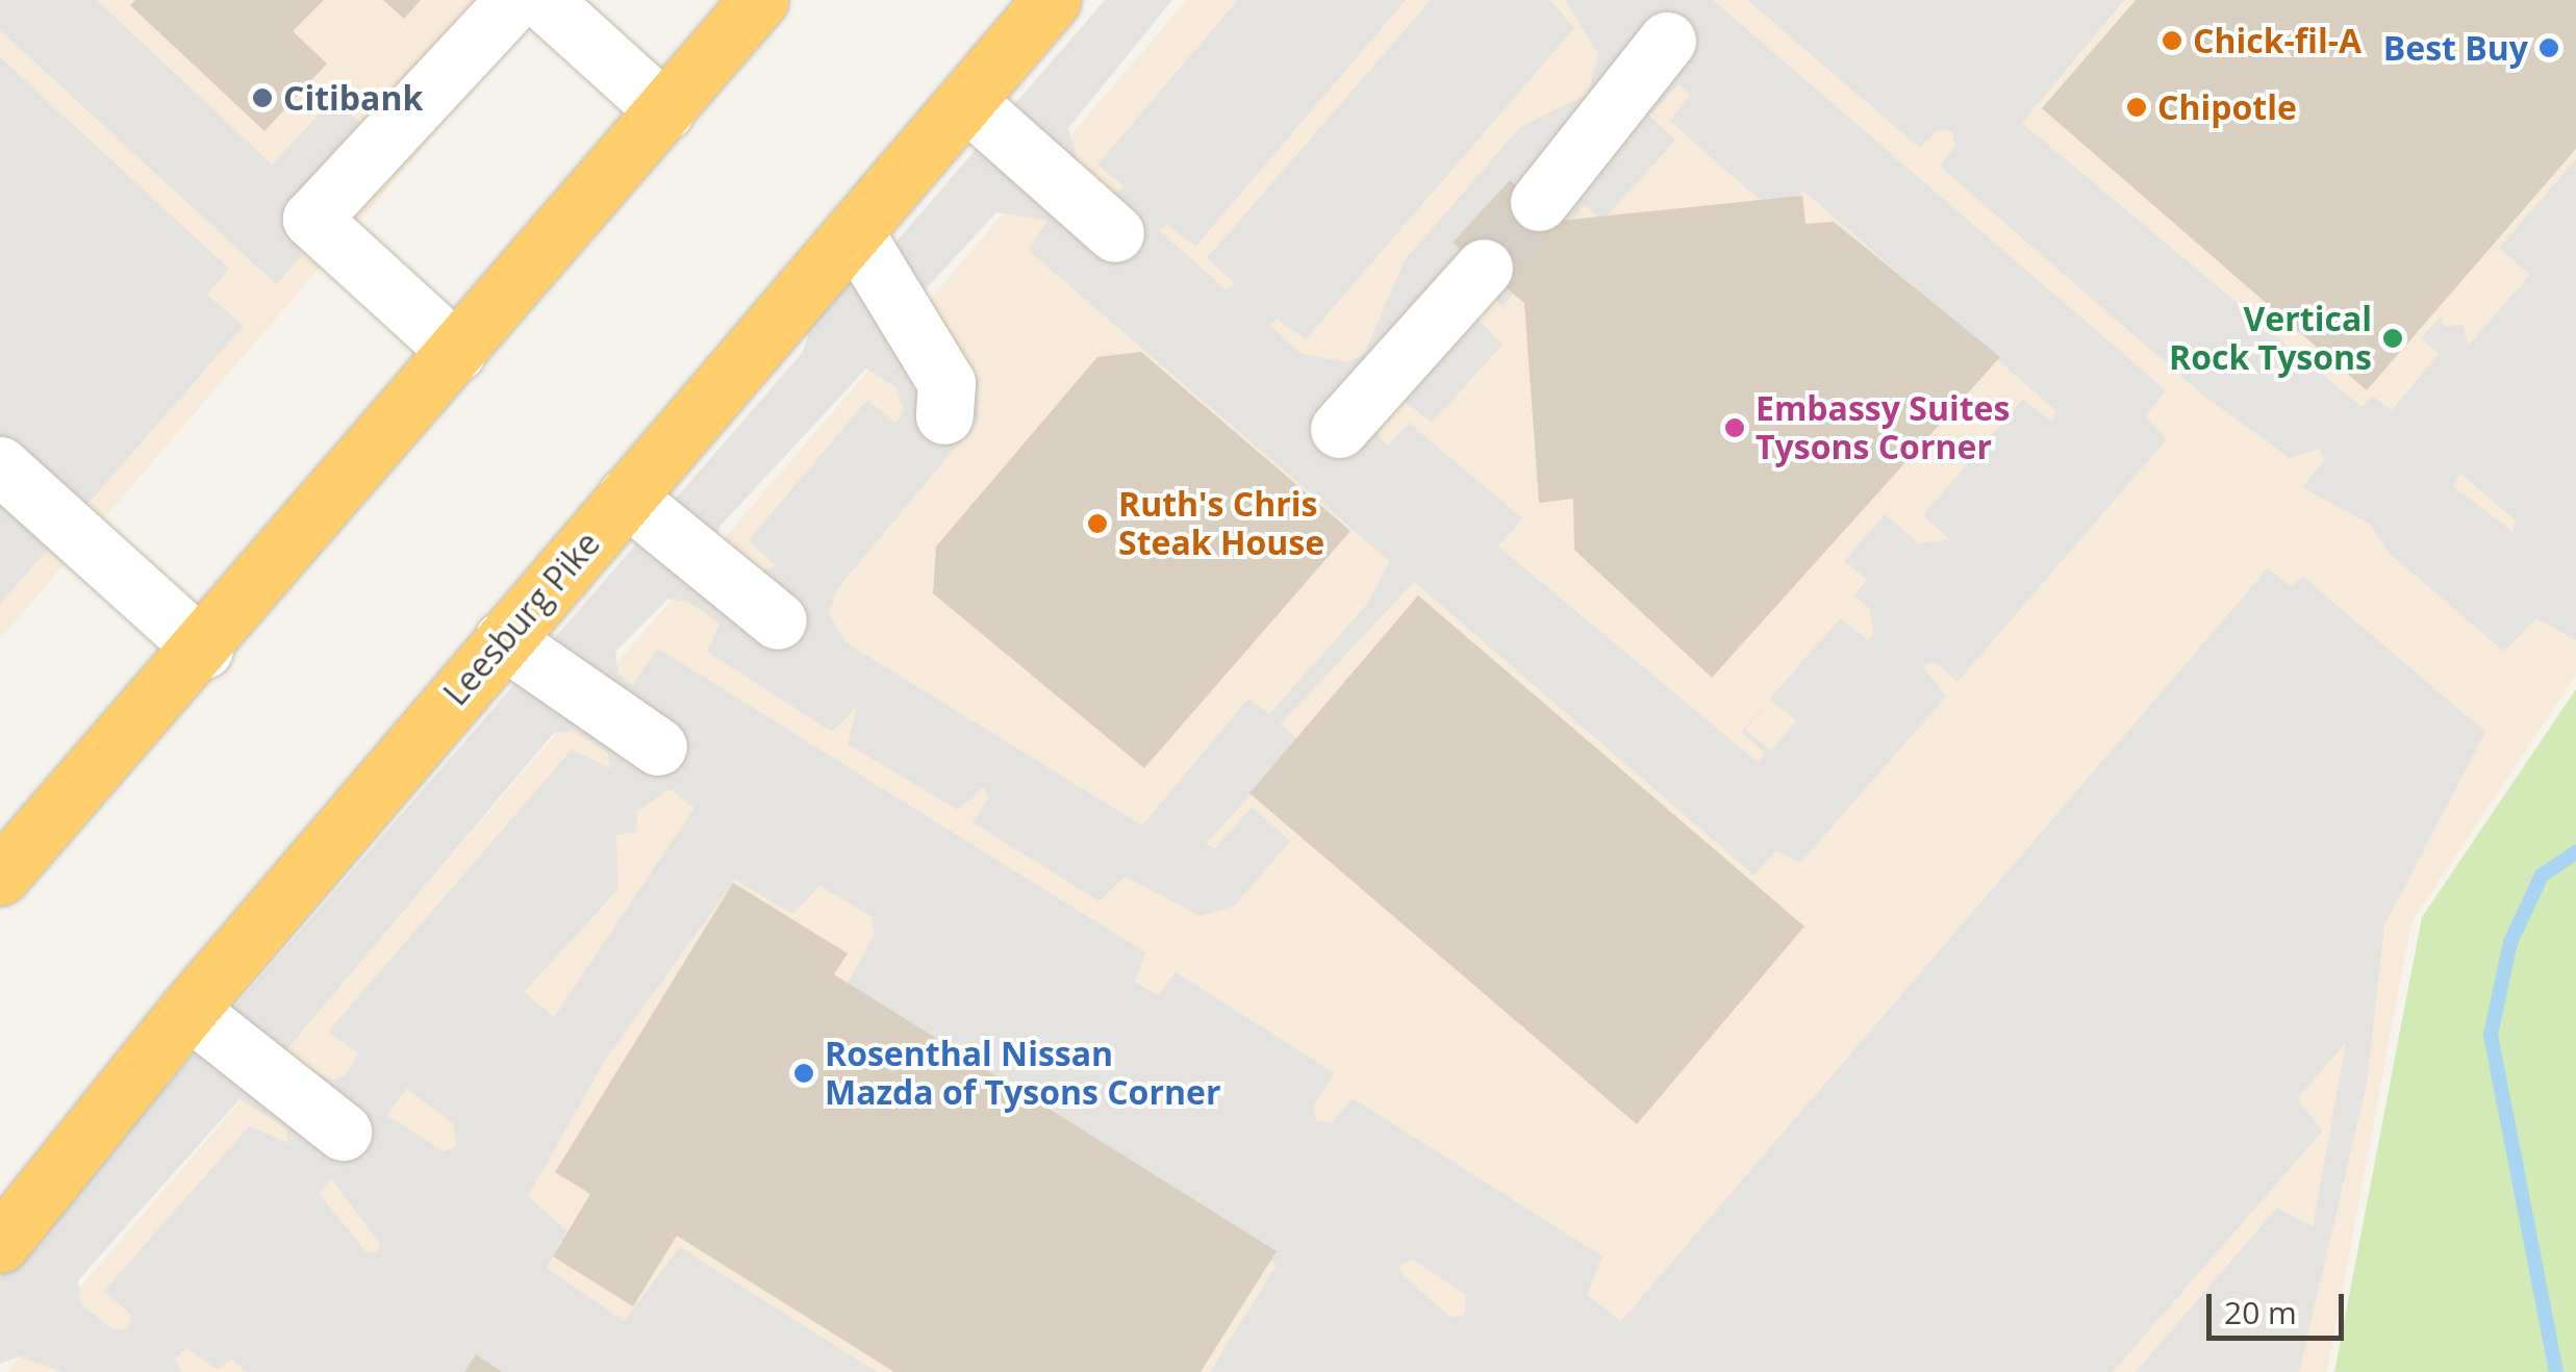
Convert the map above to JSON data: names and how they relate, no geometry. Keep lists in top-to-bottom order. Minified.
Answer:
{"streets":{"highway":["Leesburg Pike"]},"places":["Chick-fil-A","Best Buy","Citibank","Chipotle","Vertical Rock Tysons","Embassy Suites Tysons Corner","Ruth's Chris Steak House","Rosenthal Nissan Mazda of Tysons Corner"],"scale_bar":"20 m"}
